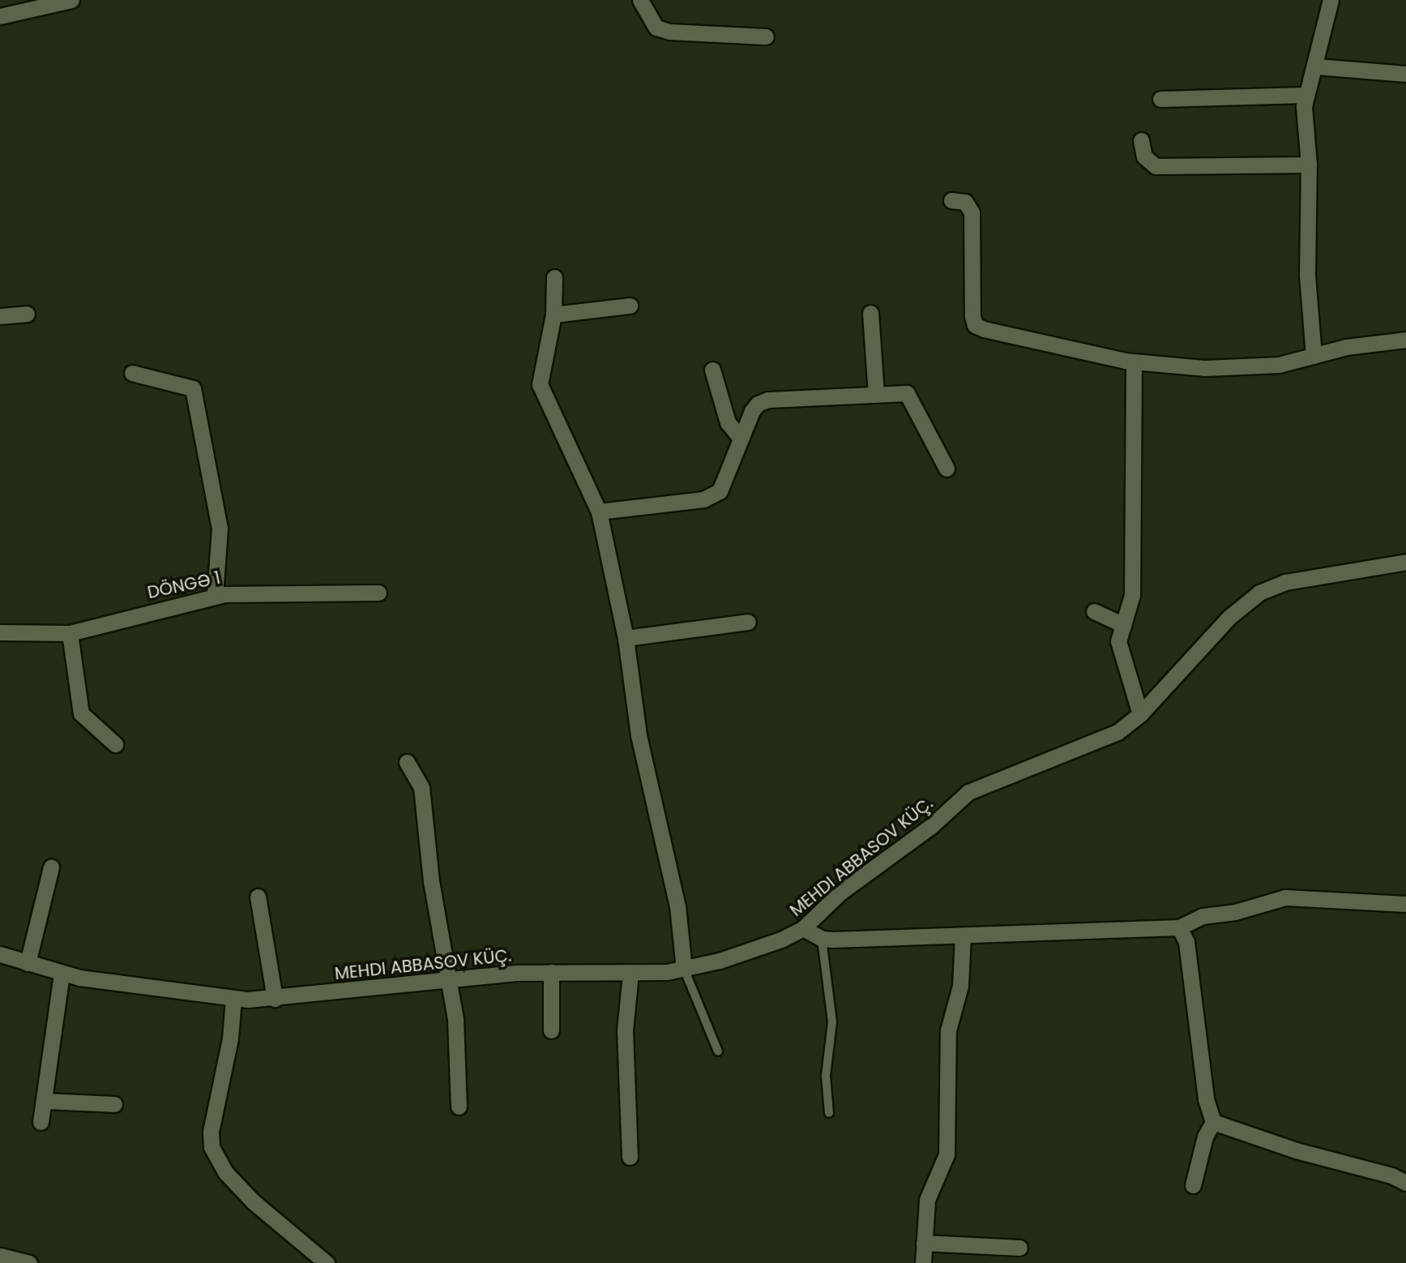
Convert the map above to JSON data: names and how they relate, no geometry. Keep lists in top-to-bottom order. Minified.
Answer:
{"streets":{"street":["DÖNGƏ 1","MEHDI ABBASOV KÜÇ."]}}
